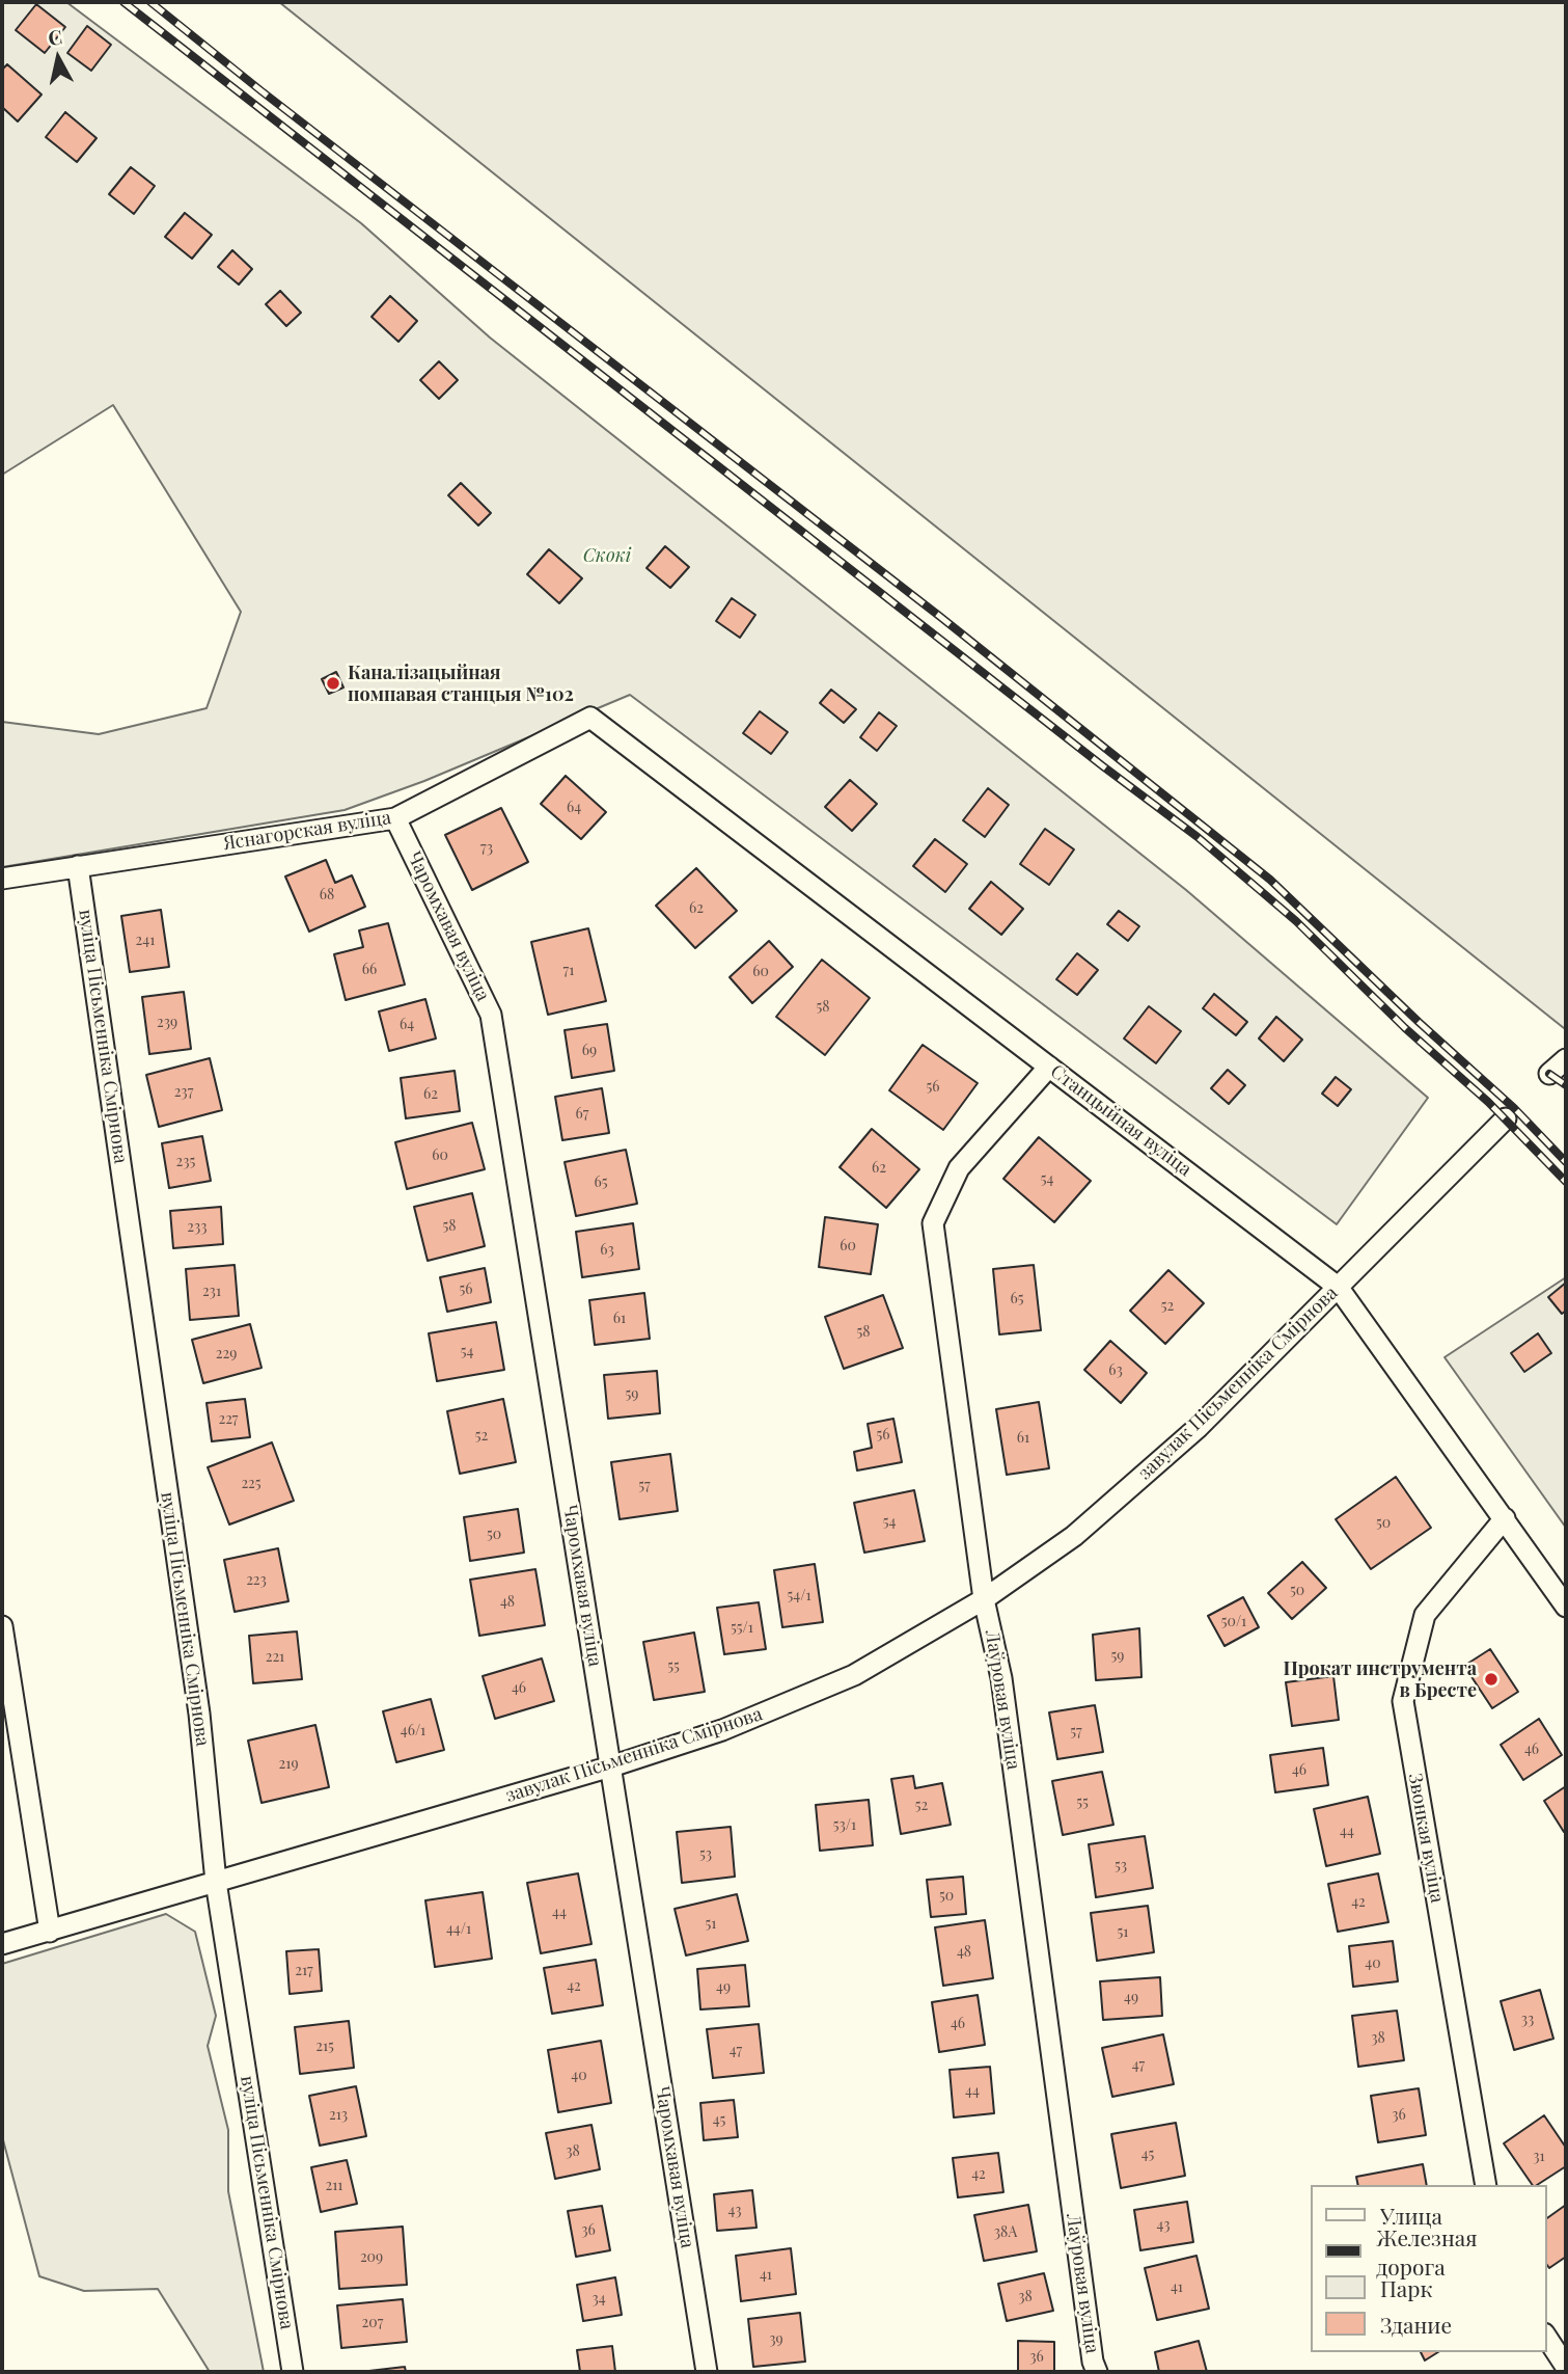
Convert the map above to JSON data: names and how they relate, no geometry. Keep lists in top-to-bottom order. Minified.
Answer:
{"streets":{"street":["Яснагорская вуліца","Чаромхавая вуліца","вуліца Пісьменніка Смірнова","Станцыйная вуліца","завулак Пісьменніка Смірнова","Лаўровая вуліца","Звонкая вуліца"]},"crossings":[["Яснагорская вуліца","Чаромхавая вуліца"],["Яснагорская вуліца","вуліца Пісьменніка Смірнова"],["Яснагорская вуліца","Станцыйная вуліца"],["Чаромхавая вуліца","завулак Пісьменніка Смірнова"],["вуліца Пісьменніка Смірнова","завулак Пісьменніка Смірнова"],["Станцыйная вуліца","завулак Пісьменніка Смірнова"],["Станцыйная вуліца","Лаўровая вуліца"],["Станцыйная вуліца","Звонкая вуліца"],["завулак Пісьменніка Смірнова","Лаўровая вуліца"]],"parks":["Скокі"],"places":["Каналізацыйная помпавая станцыя №102","Прокат инструмента в Бресте"],"house_numbers":["64","73","68","62","241","66","71","60","58","239","64","69","56","237","62","67","60","235","62","54","65","58","233","60","63","56","231","65","52","61","58","54","229","63","59","227","56","52","61","225","57","54","50","50","223","50","54/1","48","50/1","55/1","59","221","55","46","46/1","57","46","219","46","55","52","53/1","44","53","53","50","42","44","51","44/1","51","48","40","217","42","49","49","33","46","38","215","47","47","40","44","213","36","45","38","45","31","42","211","43","43","36","38А","209","41","41","38","34","207","39","36"],"legend":["Улица","Железная дорога","Парк","Здание"],"north":"top"}
